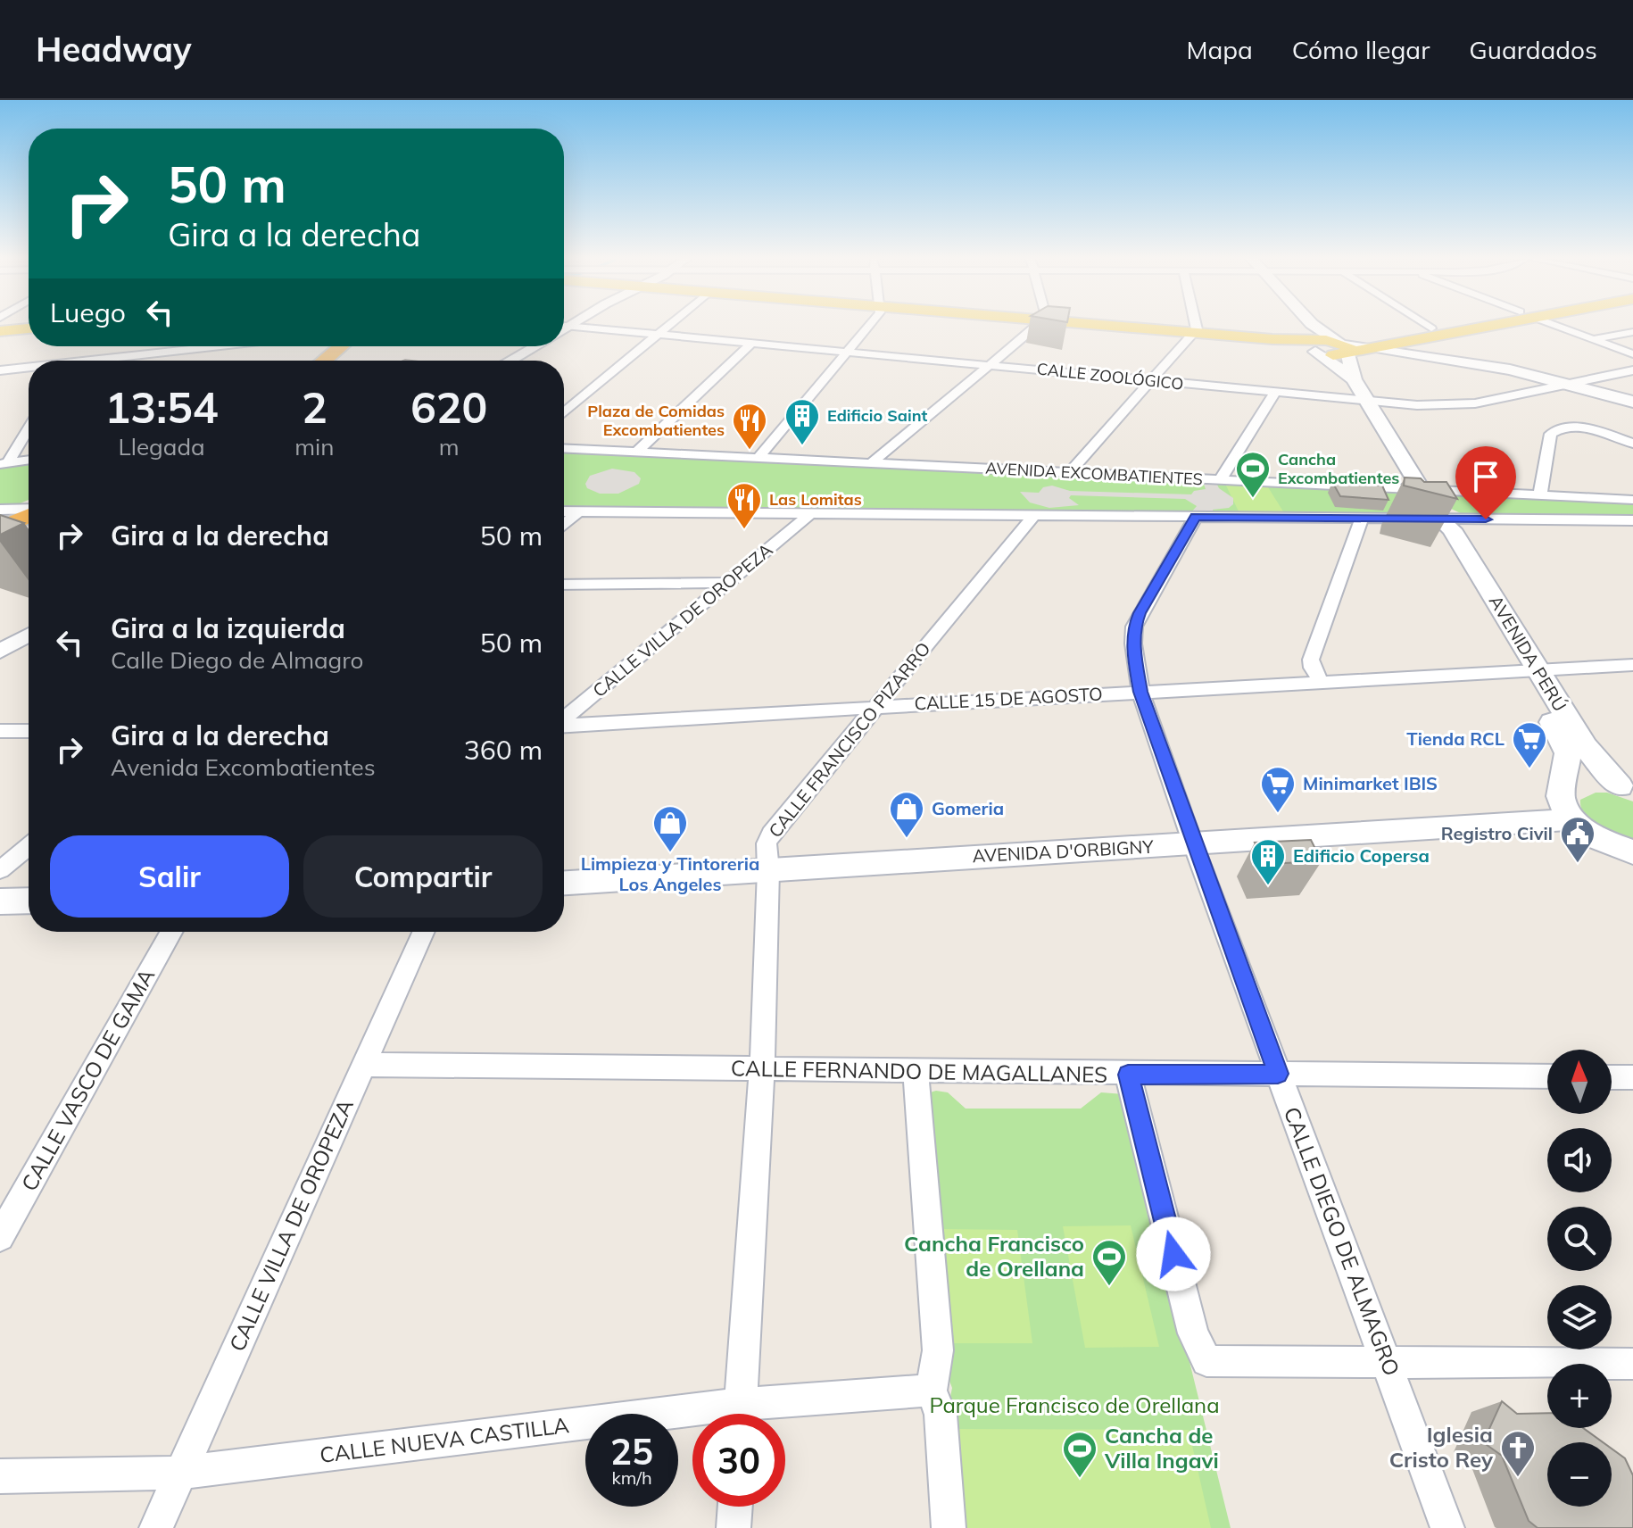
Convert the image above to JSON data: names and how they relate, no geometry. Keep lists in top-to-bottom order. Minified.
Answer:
{"streets":{"main road":["AVENIDA PERÚ","AVENIDA D'ORBIGNY"],"street":["CALLE ZOOLÓGICO","AVENIDA EXCOMBATIENTES","CALLE VILLA DE OROPEZA","CALLE 15 DE AGOSTO","CALLE FRANCISCO PIZARRO","CALLE FERNANDO DE MAGALLANES","CALLE VASCO DE GAMA","CALLE DIEGO DE ALMAGRO","CALLE NUEVA CASTILLA"]},"crossings":[["CALLE ZOOLÓGICO","AVENIDA PERÚ"],["AVENIDA EXCOMBATIENTES","AVENIDA PERÚ"],["CALLE VILLA DE OROPEZA","CALLE FERNANDO DE MAGALLANES"],["CALLE VILLA DE OROPEZA","CALLE NUEVA CASTILLA"],["AVENIDA PERÚ","CALLE 15 DE AGOSTO"],["AVENIDA PERÚ","AVENIDA D'ORBIGNY"],["CALLE 15 DE AGOSTO","CALLE FRANCISCO PIZARRO"],["CALLE 15 DE AGOSTO","CALLE DIEGO DE ALMAGRO"],["CALLE FRANCISCO PIZARRO","AVENIDA D'ORBIGNY"],["CALLE FRANCISCO PIZARRO","CALLE FERNANDO DE MAGALLANES"],["AVENIDA D'ORBIGNY","CALLE DIEGO DE ALMAGRO"],["CALLE FERNANDO DE MAGALLANES","CALLE DIEGO DE ALMAGRO"]],"parks":["Parque Francisco de Orellana"],"places":{"building":["Edificio Saint","Edificio Copersa"],"restaurant":["Plaza de Comidas Excombatientes","Las Lomitas"],"sports":["Cancha Excombatientes","Cancha Francisco de Orellana","Cancha de Villa Ingavi"],"supermarket":["Tienda RCL","Minimarket IBIS"],"shop":["Gomeria","Limpieza y Tintoreria Los Angeles"],"public building":["Registro Civil"],"church":["Iglesia Cristo Rey"]},"north":"top","page":{"header":"Headway","nav":["Mapa","Cómo llegar","Guardados"],"turn":["50 m","Gira a la derecha"],"then":"Luego","eta":["13:54","Llegada","2","min","620","m"],"list":[{"name":"Gira a la derecha","value":"50 m"},{"name":"Gira a la izquierda","note":"Calle Diego de Almagro","value":"50 m"},{"name":"Gira a la derecha","note":"Avenida Excombatientes","value":"360 m"}],"buttons":["Salir","Compartir"],"map_buttons":["+","−"],"speed":"25 km/h","limit":"30"}}
